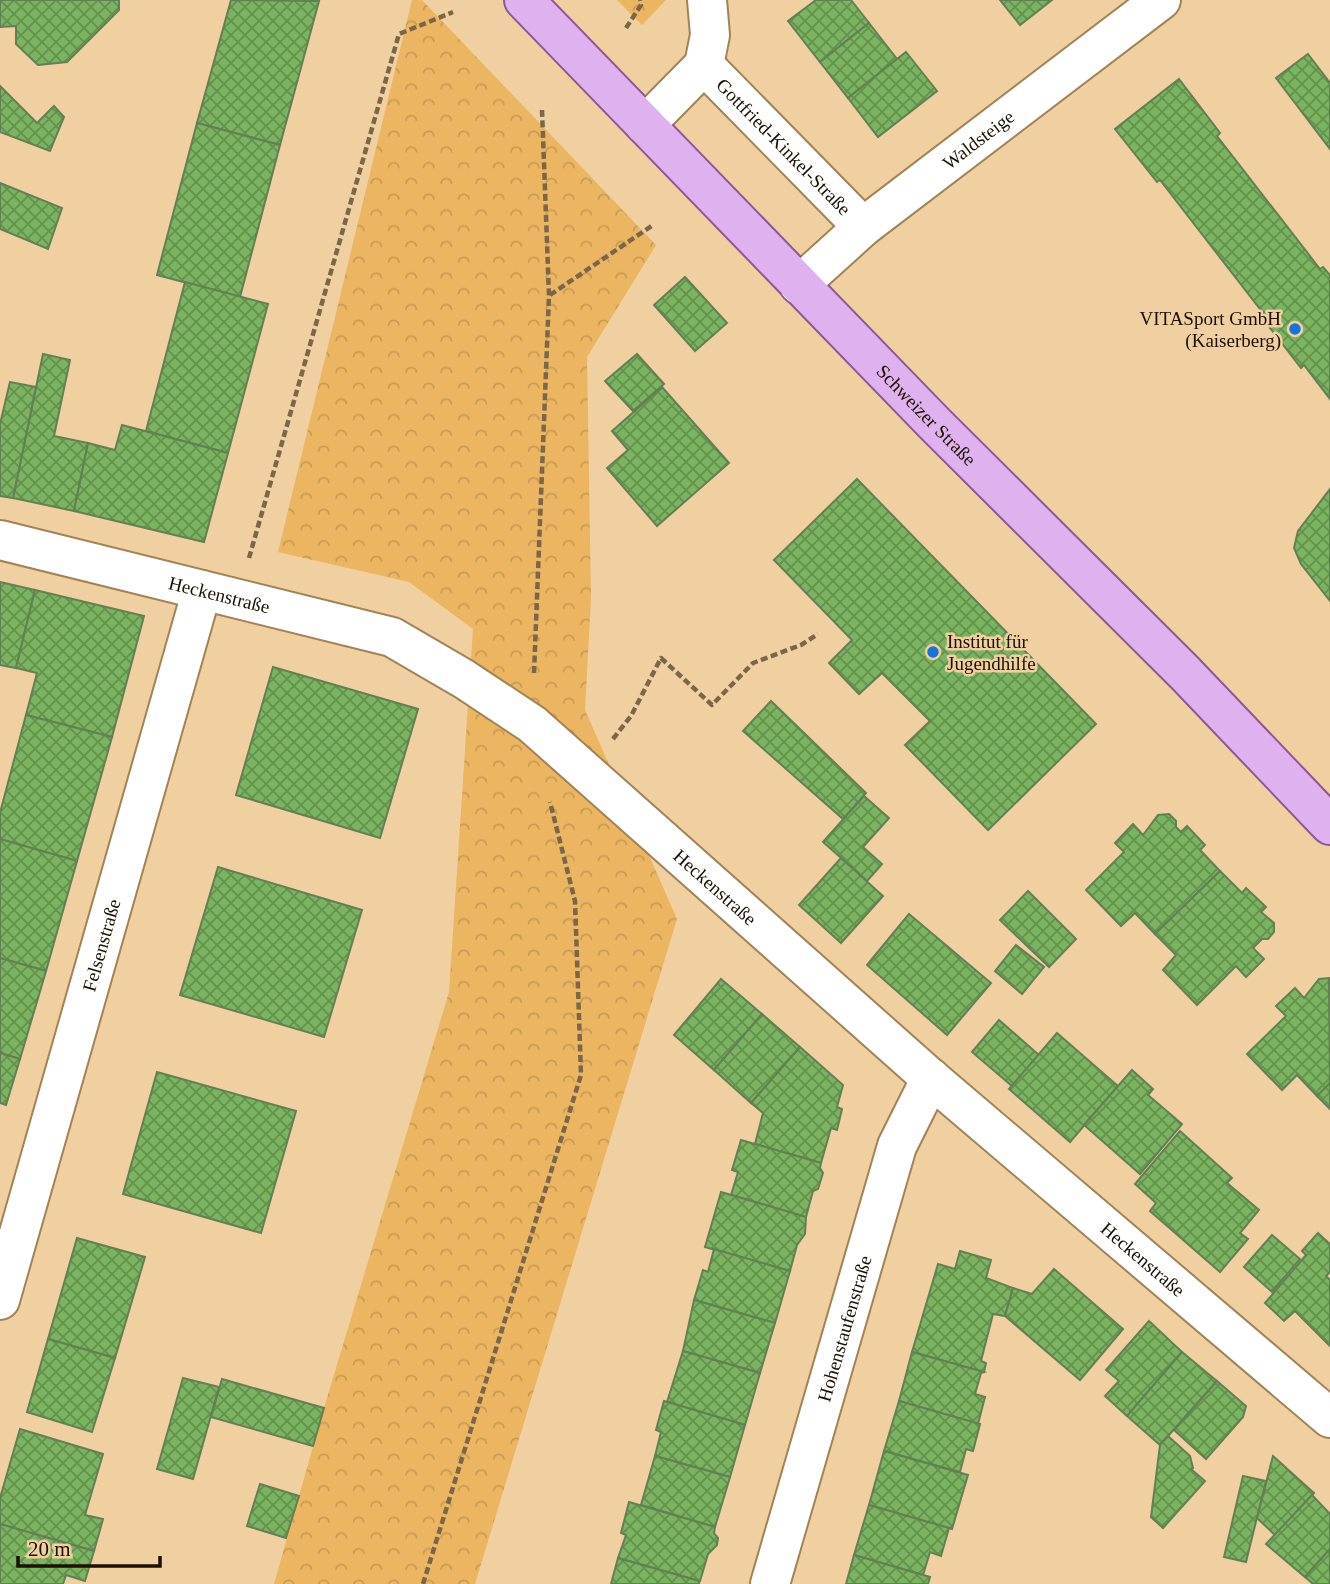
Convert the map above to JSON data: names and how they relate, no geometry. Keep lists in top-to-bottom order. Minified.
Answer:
{"streets":{"main road":["Schweizer Straße"],"street":["Waldsteige","Gottfried-Kinkel-Straße","Heckenstraße","Felsenstraße","Hohenstaufenstraße"]},"crossings":[["Waldsteige","Gottfried-Kinkel-Straße"],["Waldsteige","Schweizer Straße"],["Gottfried-Kinkel-Straße","Schweizer Straße"],["Heckenstraße","Felsenstraße"],["Heckenstraße","Hohenstaufenstraße"]],"places":["VITASport GmbH (Kaiserberg)","Institut für Jugendhilfe"],"scale_bar":"20 m"}
